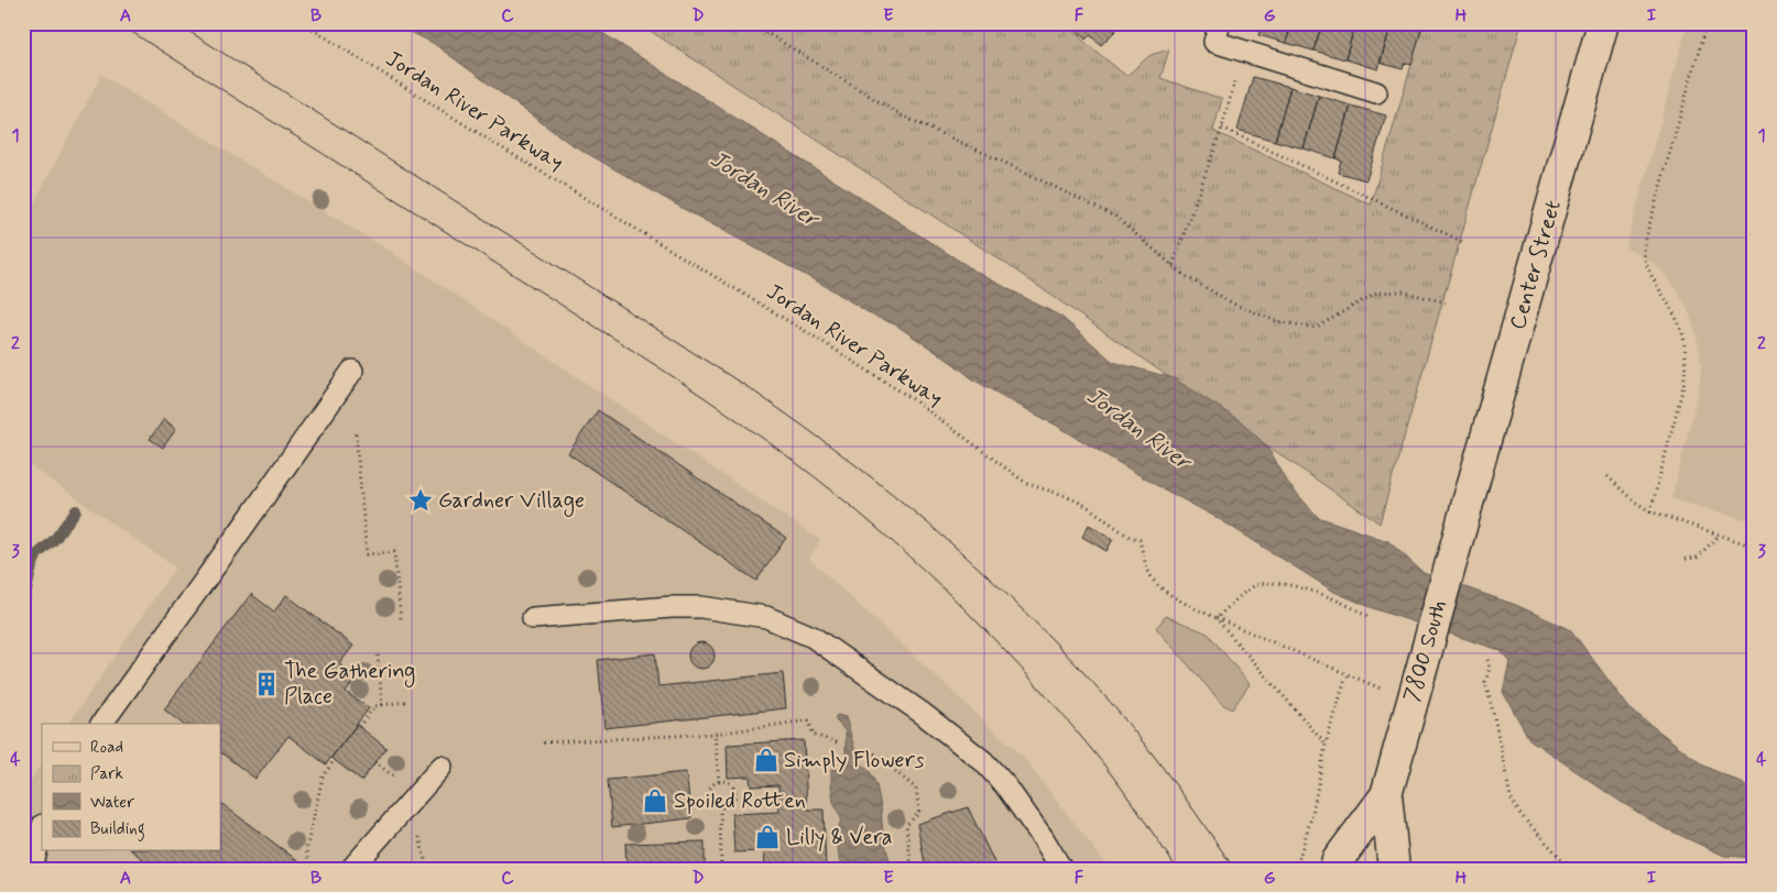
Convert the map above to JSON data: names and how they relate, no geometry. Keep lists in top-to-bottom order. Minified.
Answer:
{"streets":{"main road":["Center Street","7800 South"],"path":["Jordan River Parkway"]},"crossings":[["Jordan River Parkway","7800 South"],["Center Street","7800 South"]],"water":["Jordan River"],"places":{"place":["Gardner Village"],"building":["The Gathering Place"],"shop":["Simply Flowers","Spoiled Rotten","Lilly & Vera"]},"legend":["Road","Park","Water","Building"],"grid":{"columns":["A","B","C","D","E","F","G","H","I"],"rows":["1","2","3","4"]}}
